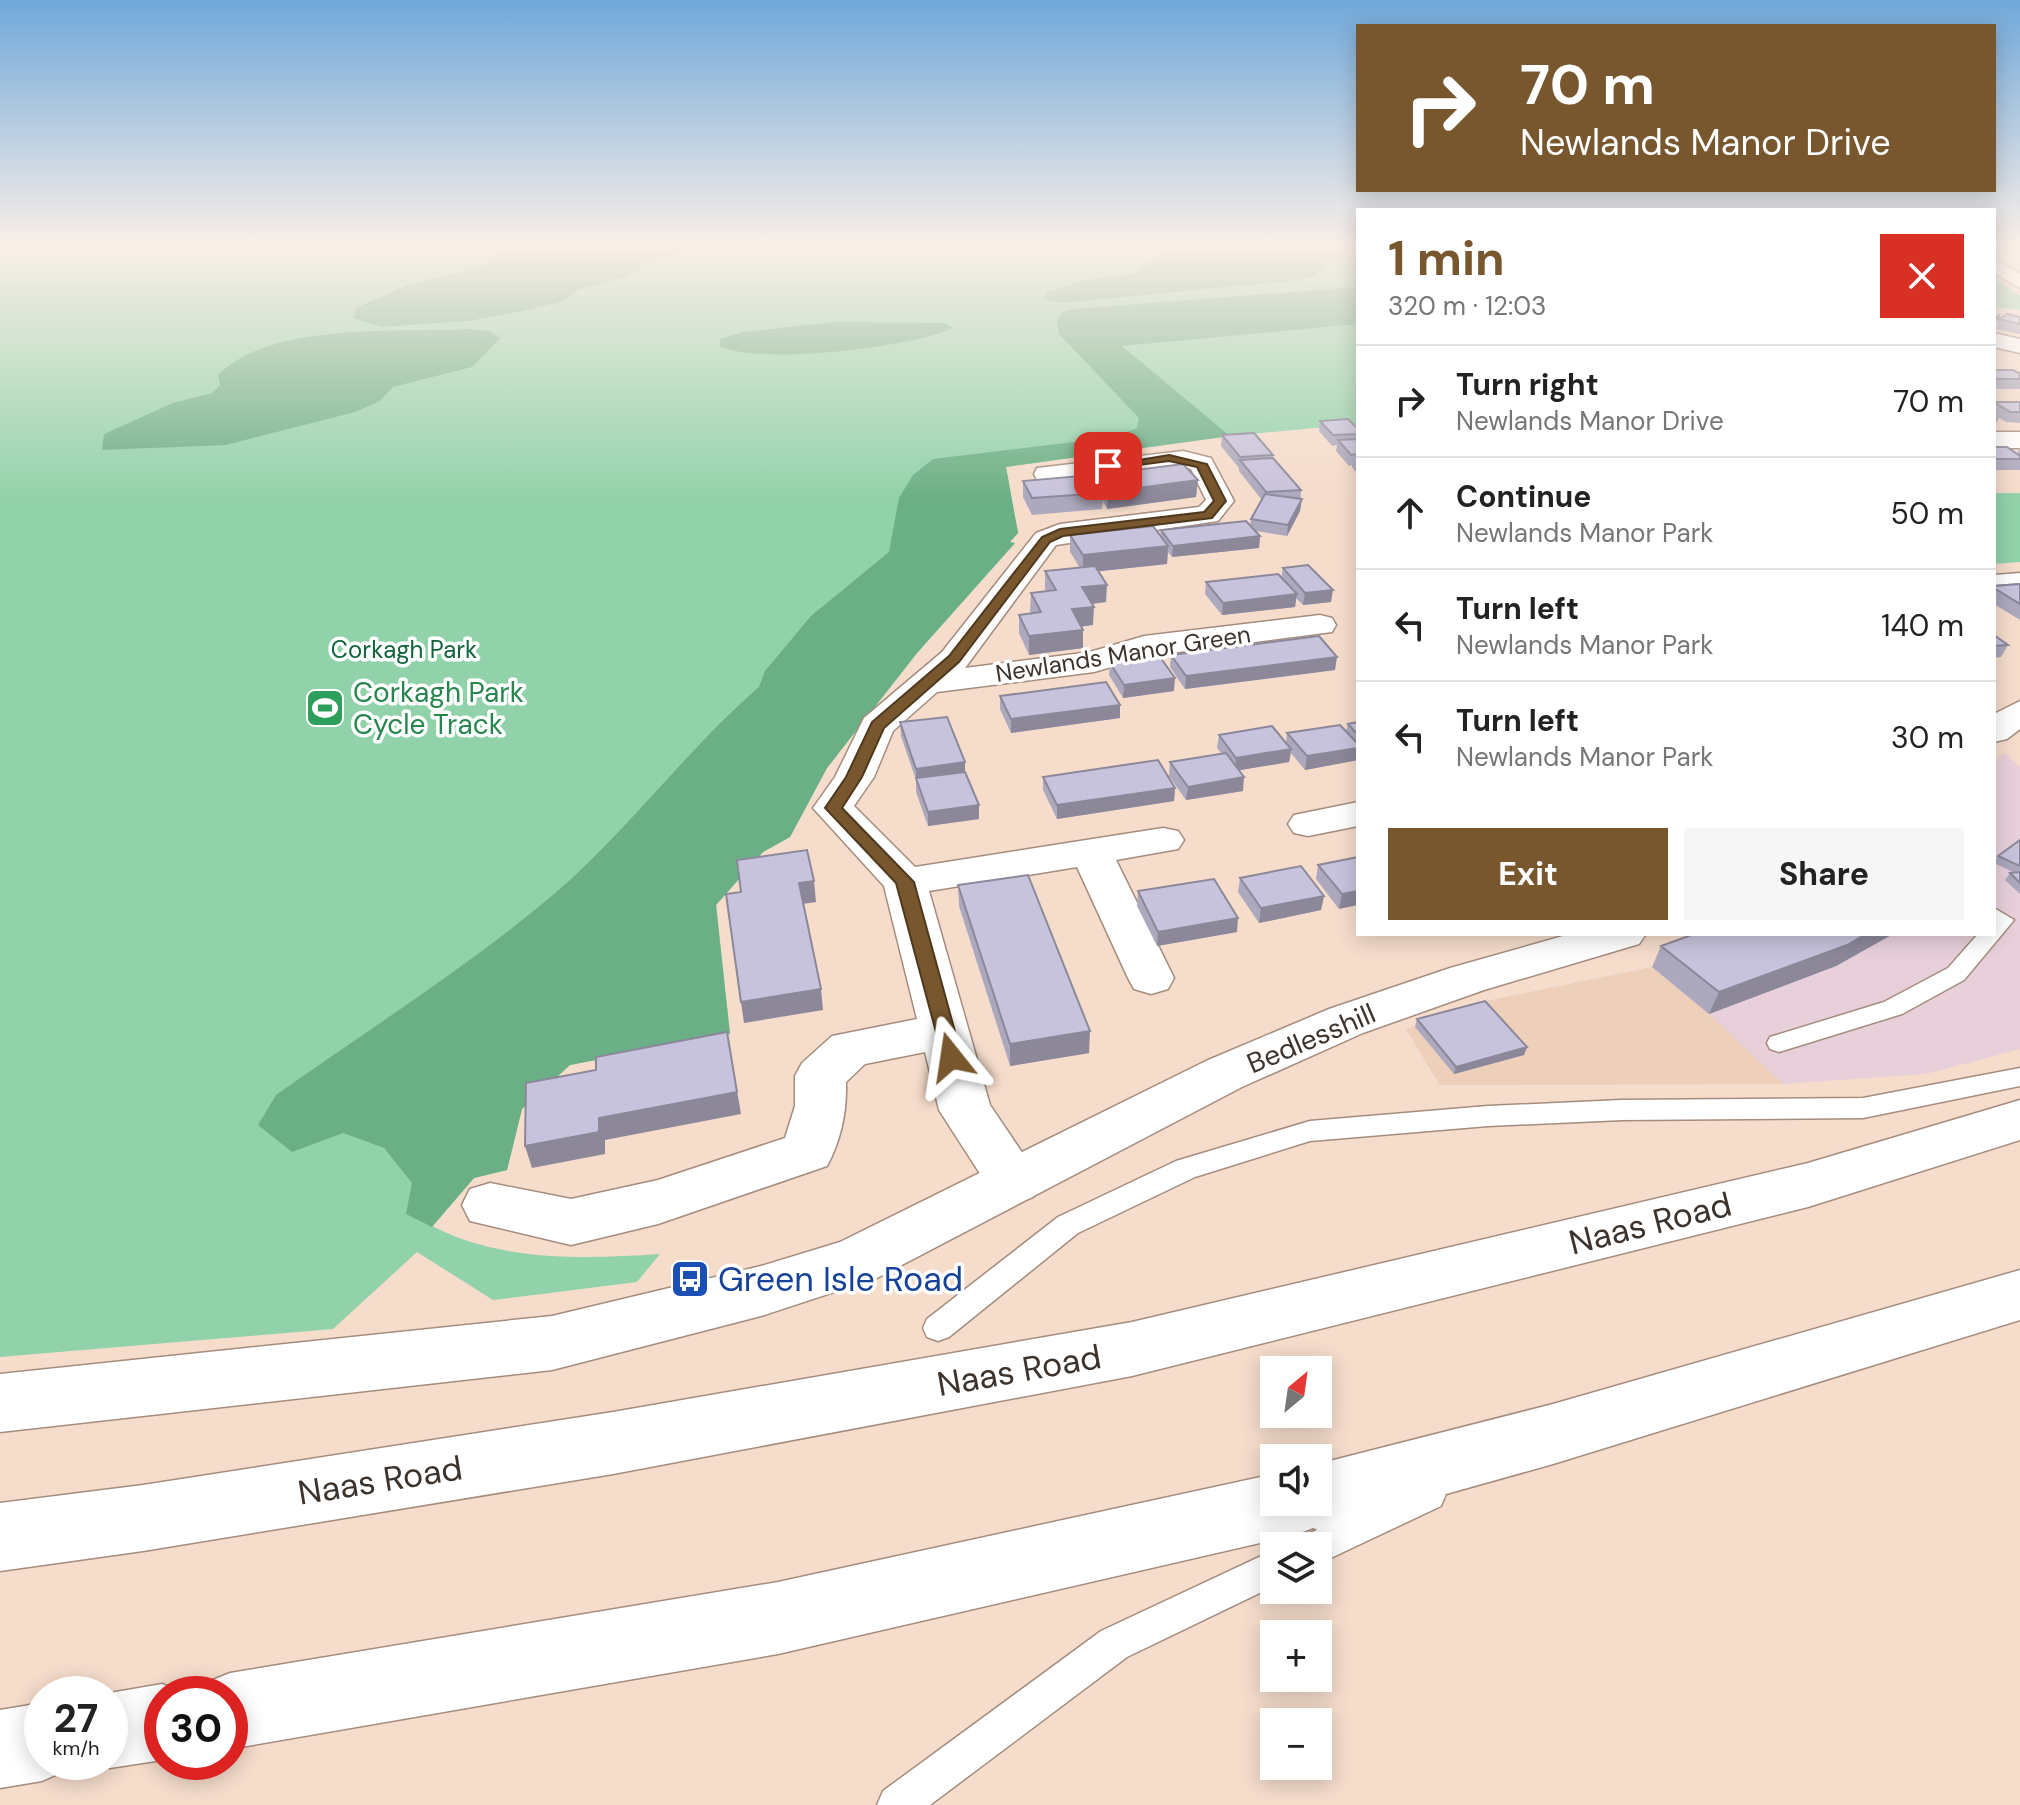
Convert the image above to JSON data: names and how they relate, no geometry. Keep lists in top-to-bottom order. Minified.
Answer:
{"streets":{"main road":["Newlands Manor Green","Bedlesshill","Naas Road"]},"parks":["Corkagh Park"],"places":{"sports":["Corkagh Park Cycle Track"],"bus stop":["Green Isle Road"]},"north":"top right","page":{"turn":["70 m","Newlands Manor Drive"],"heading":["1 min","320 m · 12:03"],"list":[{"name":"Turn right","note":"Newlands Manor Drive","value":"70 m"},{"name":"Continue","note":"Newlands Manor Park","value":"50 m"},{"name":"Turn left","note":"Newlands Manor Park","value":"140 m"},{"name":"Turn left","note":"Newlands Manor Park","value":"30 m"}],"buttons":["Exit","Share"],"map_buttons":["+","−"],"speed":"27 km/h","limit":"30"}}
